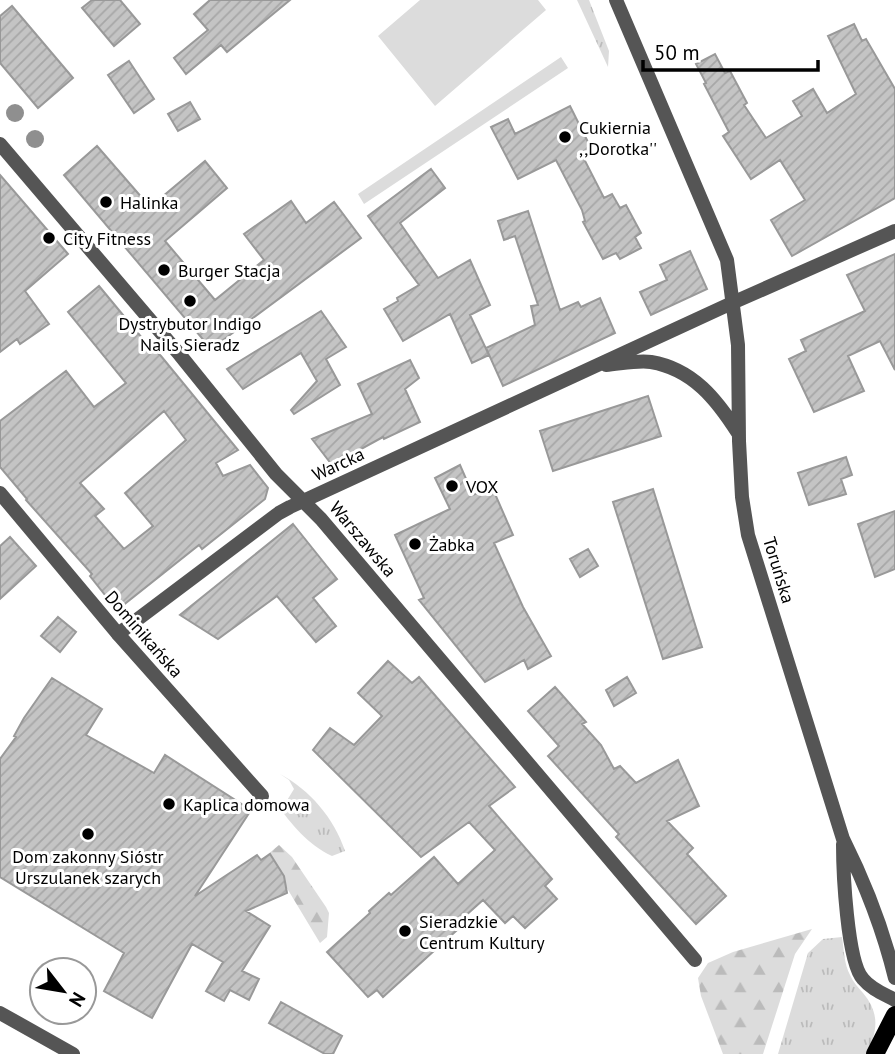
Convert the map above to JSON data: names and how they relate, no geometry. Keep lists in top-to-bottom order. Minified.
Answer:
{"streets":{"street":["Warcka","Warszawska","Toruńska","Dominikańska"]},"crossings":[["Warcka","Warszawska"],["Warcka","Toruńska"],["Warcka","Dominikańska"]],"places":["Cukiernia ,,Dorotka''","Halinka","City Fitness","Burger Stacja","Dystrybutor Indigo Nails Sieradz","VOX","Żabka","Kaplica domowa","Dom zakonny Sióstr Urszulanek szarych","Sieradzkie Centrum Kultury"],"scale_bar":"50 m","north":"bottom right"}
